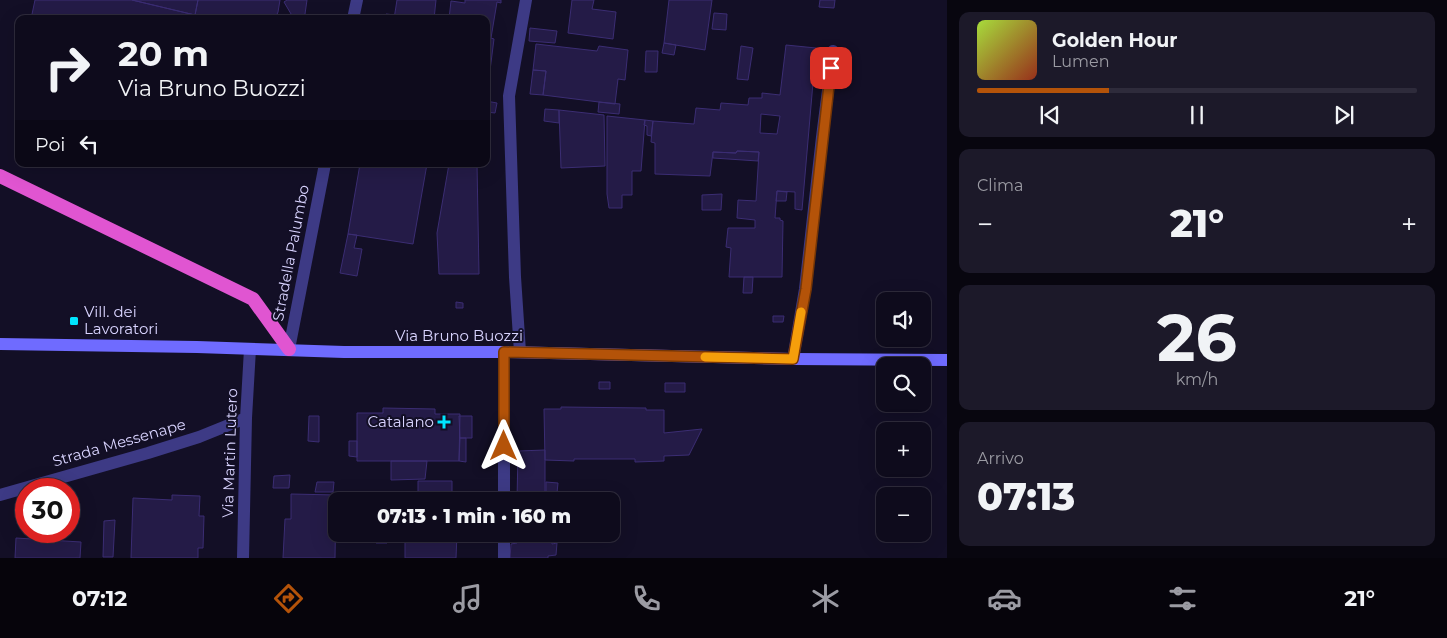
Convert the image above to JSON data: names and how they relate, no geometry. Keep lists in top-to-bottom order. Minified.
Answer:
{"streets":{"main road":["Via Bruno Buozzi"],"street":["Stradella Palumbo","Strada Messenape","Via Martin Lutero"]},"crossings":[["Stradella Palumbo","Via Bruno Buozzi"],["Via Bruno Buozzi","Via Martin Lutero"],["Strada Messenape","Via Martin Lutero"]],"places":{"transit":["Vill. dei Lavoratori"],"health":["Catalano"]},"page":{"turn":["20 m","Via Bruno Buozzi"],"song":["Golden Hour","Lumen"],"then":"Poi","tile":["Clima",["26","km/h"],["Arrivo","07:13"]],"heat":["−","21°","+"],"map_buttons":["+","−"],"limit":"30","trip":"07:13 · 1 min · 160 m","tabs":["07:12","21°"]}}
